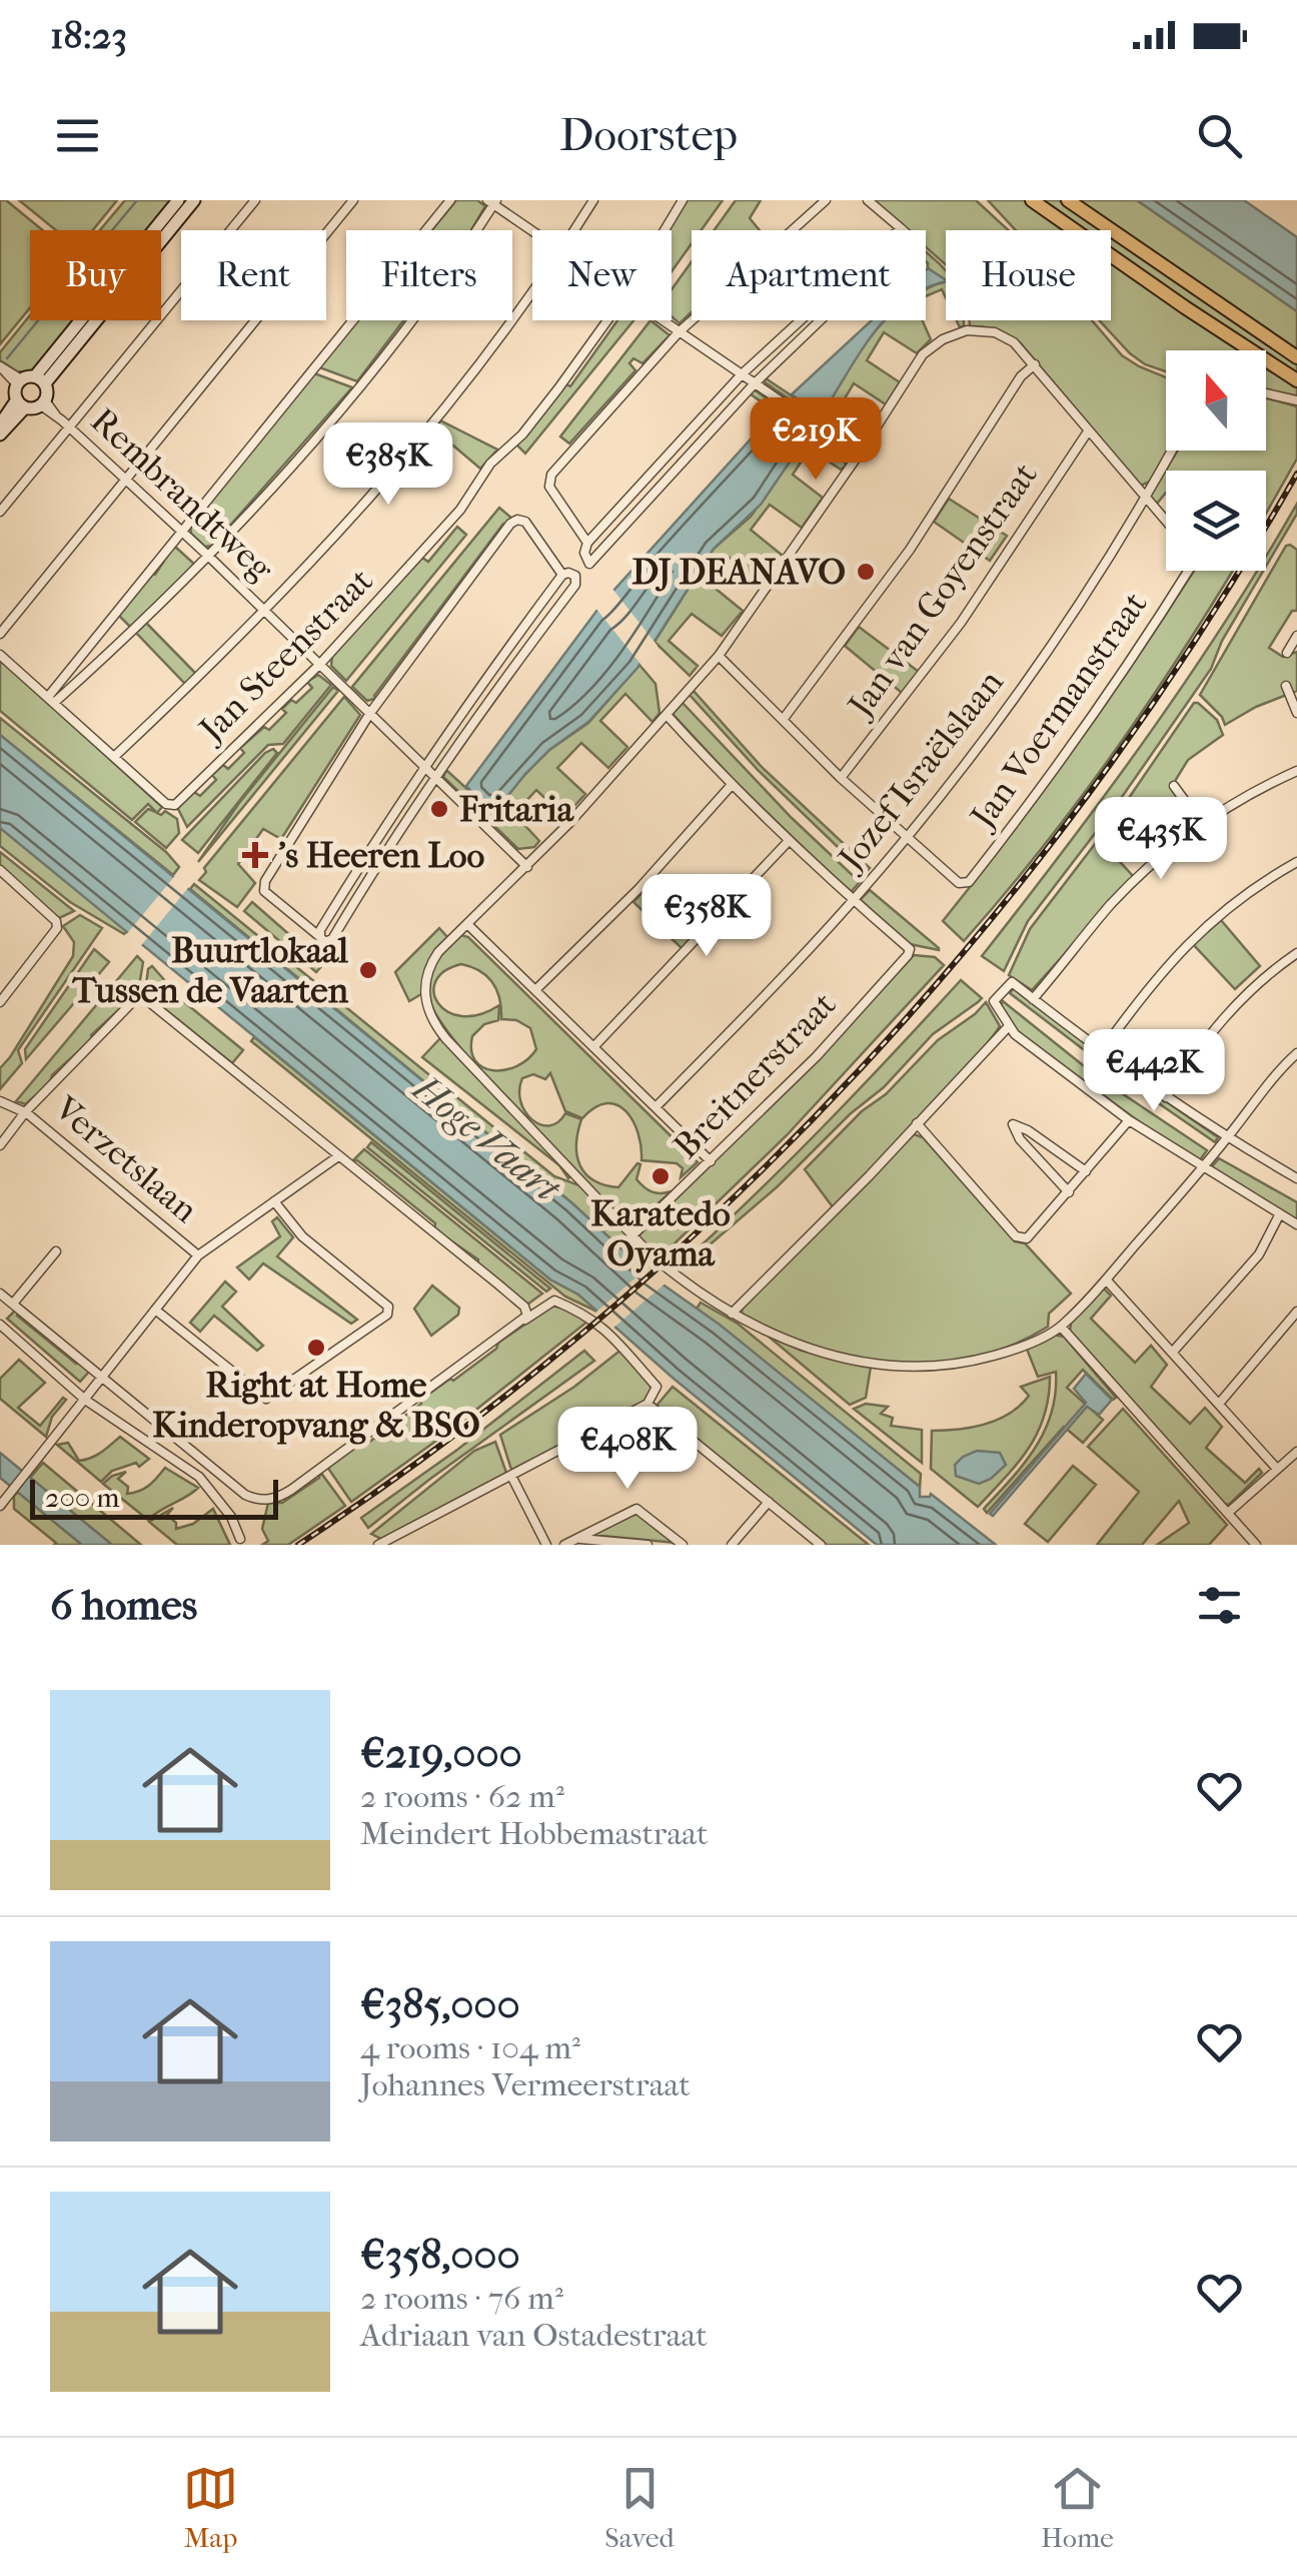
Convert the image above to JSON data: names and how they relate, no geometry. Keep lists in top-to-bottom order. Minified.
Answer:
{"streets":{"street":["Rembrandtweg","Jan van Goyenstraat","Jan Steenstraat","Jan Voermanstraat","Jozef Israëlslaan","Breitnerstraat","Verzetslaan"]},"crossings":[["Rembrandtweg","Jan Steenstraat"],["Jan Voermanstraat","Jozef Israëlslaan"],["Jozef Israëlslaan","Breitnerstraat"]],"water":["Hoge Vaart"],"places":{"other":["DJ DEANAVO","Fritaria","Buurtlokaal Tussen de Vaarten","Karatedo Oyama","Right at Home Kinderopvang & BSO"],"health":["'s Heeren Loo"]},"scale_bar":"200 m","north":"top","page":{"status":"18:23","header":"Doorstep","chip":["Buy","Rent","Filters","New","Apartment","House"],"price":["€219K","€385K","€435K","€358K","€442K","€408K"],"scale":"200 m","heading":"6 homes","list":[{"name":"€219,000","note":"2 rooms · 62 m² · Meindert Hobbemastraat"},{"name":"€385,000","note":"4 rooms · 104 m² · Johannes Vermeerstraat"},{"name":"€358,000","note":"2 rooms · 76 m² · Adriaan van Ostadestraat"}],"tabs":["Map","Saved","Home"]}}
